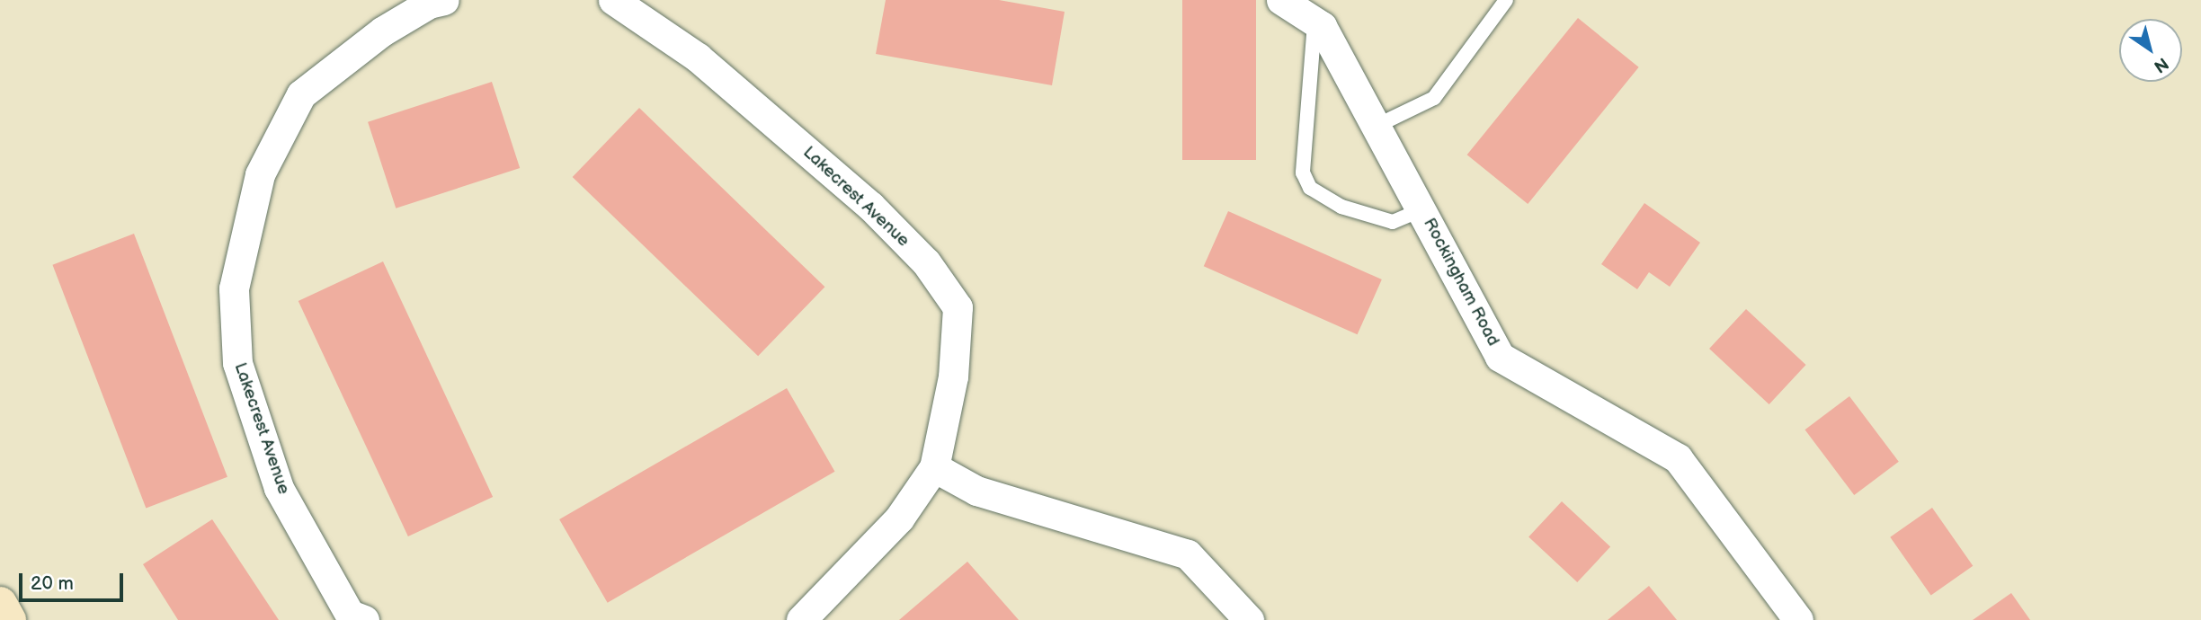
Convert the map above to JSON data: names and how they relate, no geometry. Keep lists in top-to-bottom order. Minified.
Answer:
{"streets":{"street":["Lakecrest Avenue","Rockingham Road"]},"scale_bar":"20 m","north":"bottom right"}
